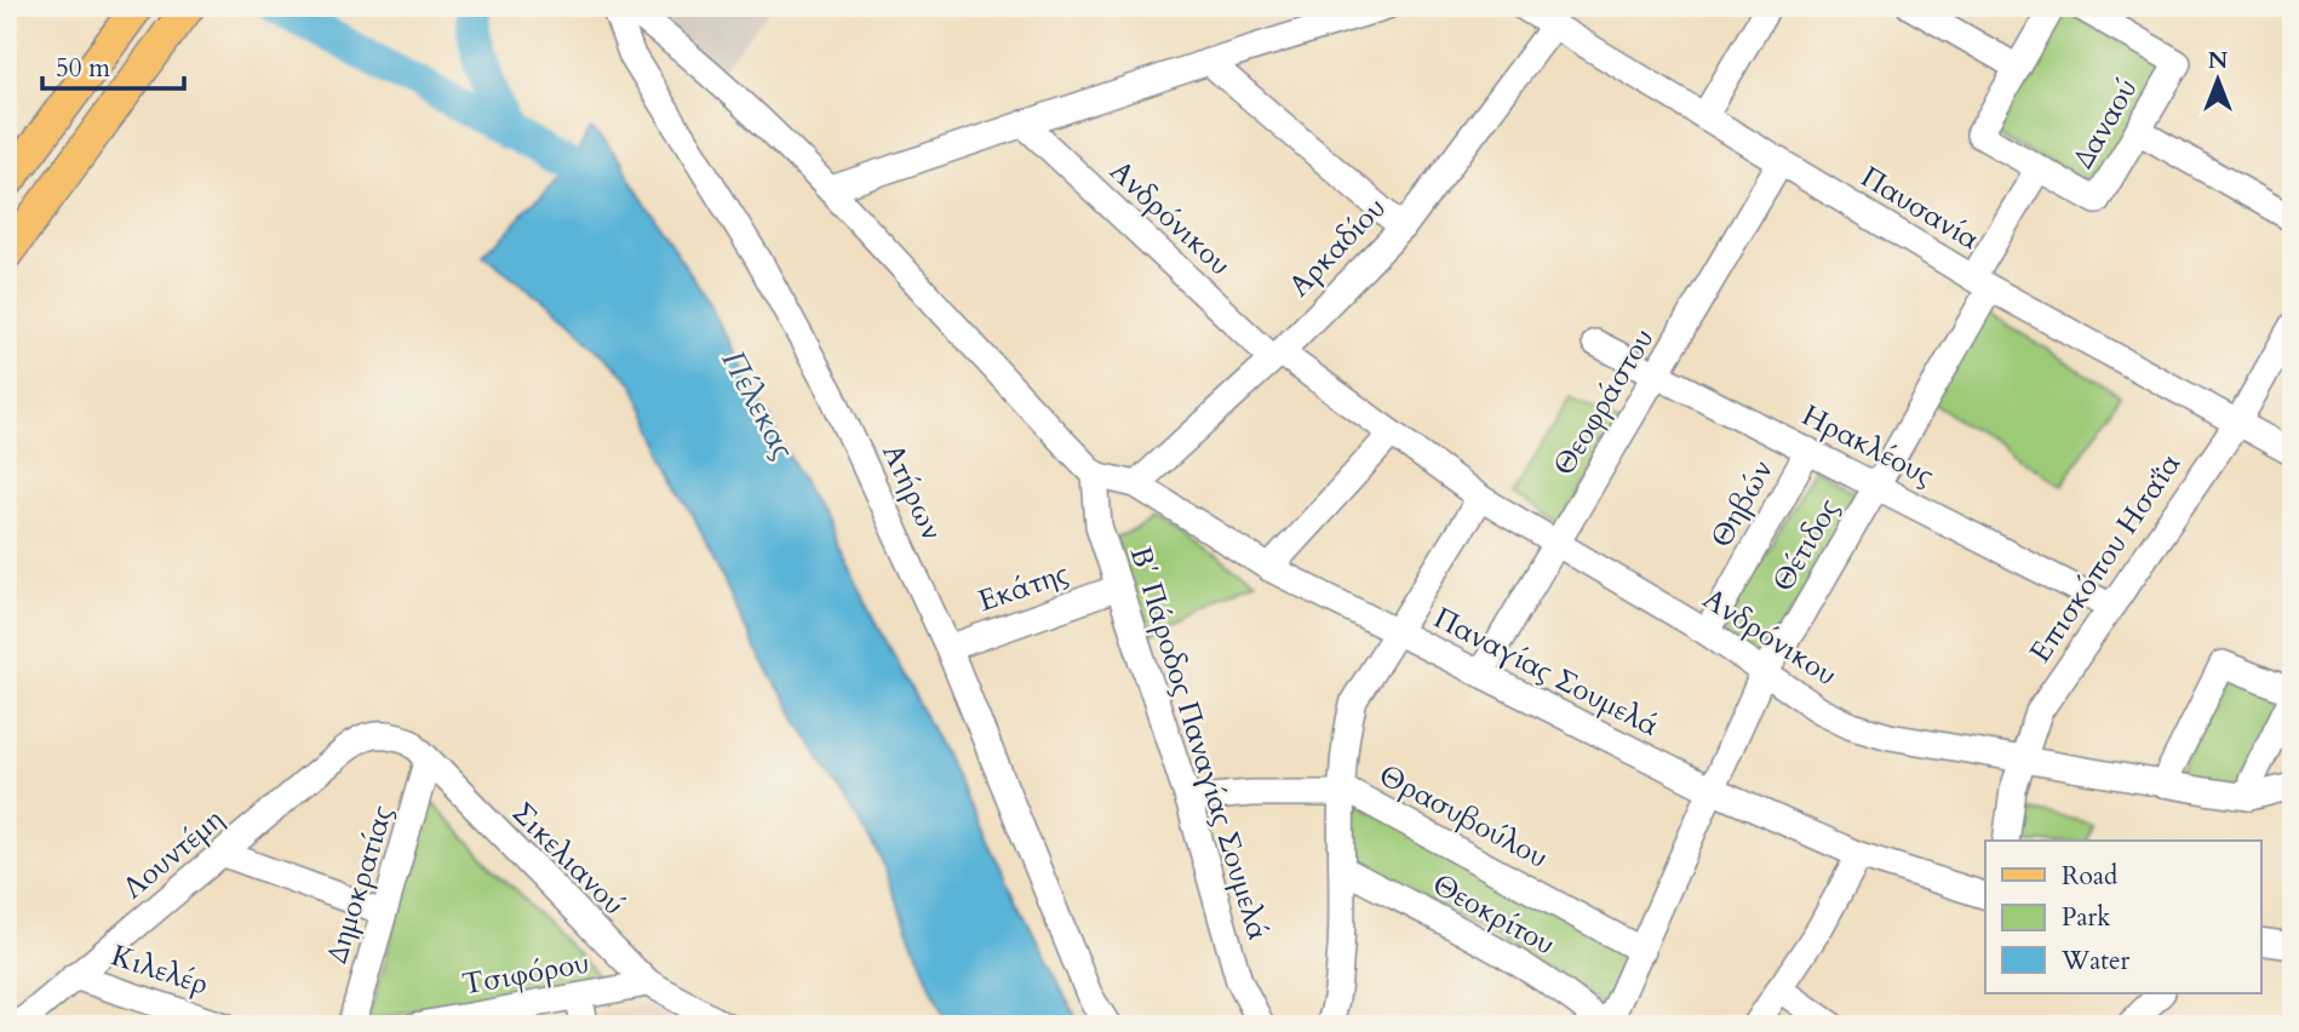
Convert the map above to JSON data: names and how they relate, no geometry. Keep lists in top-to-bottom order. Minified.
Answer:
{"streets":{"street":["Δαναού","Παυσανία","Ανδρόνικου","Αρκαδίου","Θεοφράστου","Ηρακλέους","Ατήρων","Θηβών","Θέτιδος","Επισκόπου Ησαΐα","Εκάτης","Παναγίας Σουμελά","Β΄ Πάροδος Παναγίας Σουμελά","Θρασυβούλου","Λουντέμη","Σικελιανού","Δημοκρατίας","Θεοκρίτου","Κιλελέρ","Τσιφόρου"]},"crossings":[["Δαναού","Θέτιδος"],["Παυσανία","Αρκαδίου"],["Παυσανία","Θεοφράστου"],["Παυσανία","Θέτιδος"],["Παυσανία","Επισκόπου Ησαΐα"],["Ανδρόνικου","Αρκαδίου"],["Ανδρόνικου","Θεοφράστου"],["Ανδρόνικου","Θηβών"],["Ανδρόνικου","Θέτιδος"],["Ανδρόνικου","Επισκόπου Ησαΐα"],["Αρκαδίου","Παναγίας Σουμελά"],["Θεοφράστου","Ηρακλέους"],["Θεοφράστου","Παναγίας Σουμελά"],["Ηρακλέους","Θηβών"],["Ηρακλέους","Θέτιδος"],["Ηρακλέους","Επισκόπου Ησαΐα"],["Ατήρων","Εκάτης"],["Θέτιδος","Παναγίας Σουμελά"],["Θέτιδος","Θρασυβούλου"],["Θέτιδος","Θεοκρίτου"],["Εκάτης","Β΄ Πάροδος Παναγίας Σουμελά"],["Παναγίας Σουμελά","Β΄ Πάροδος Παναγίας Σουμελά"],["Β΄ Πάροδος Παναγίας Σουμελά","Θρασυβούλου"],["Λουντέμη","Σικελιανού"],["Λουντέμη","Κιλελέρ"],["Σικελιανού","Δημοκρατίας"],["Σικελιανού","Τσιφόρου"]],"water":["Πέλεκας"],"legend":["Road","Park","Water"],"scale_bar":"50 m","north":"top"}
